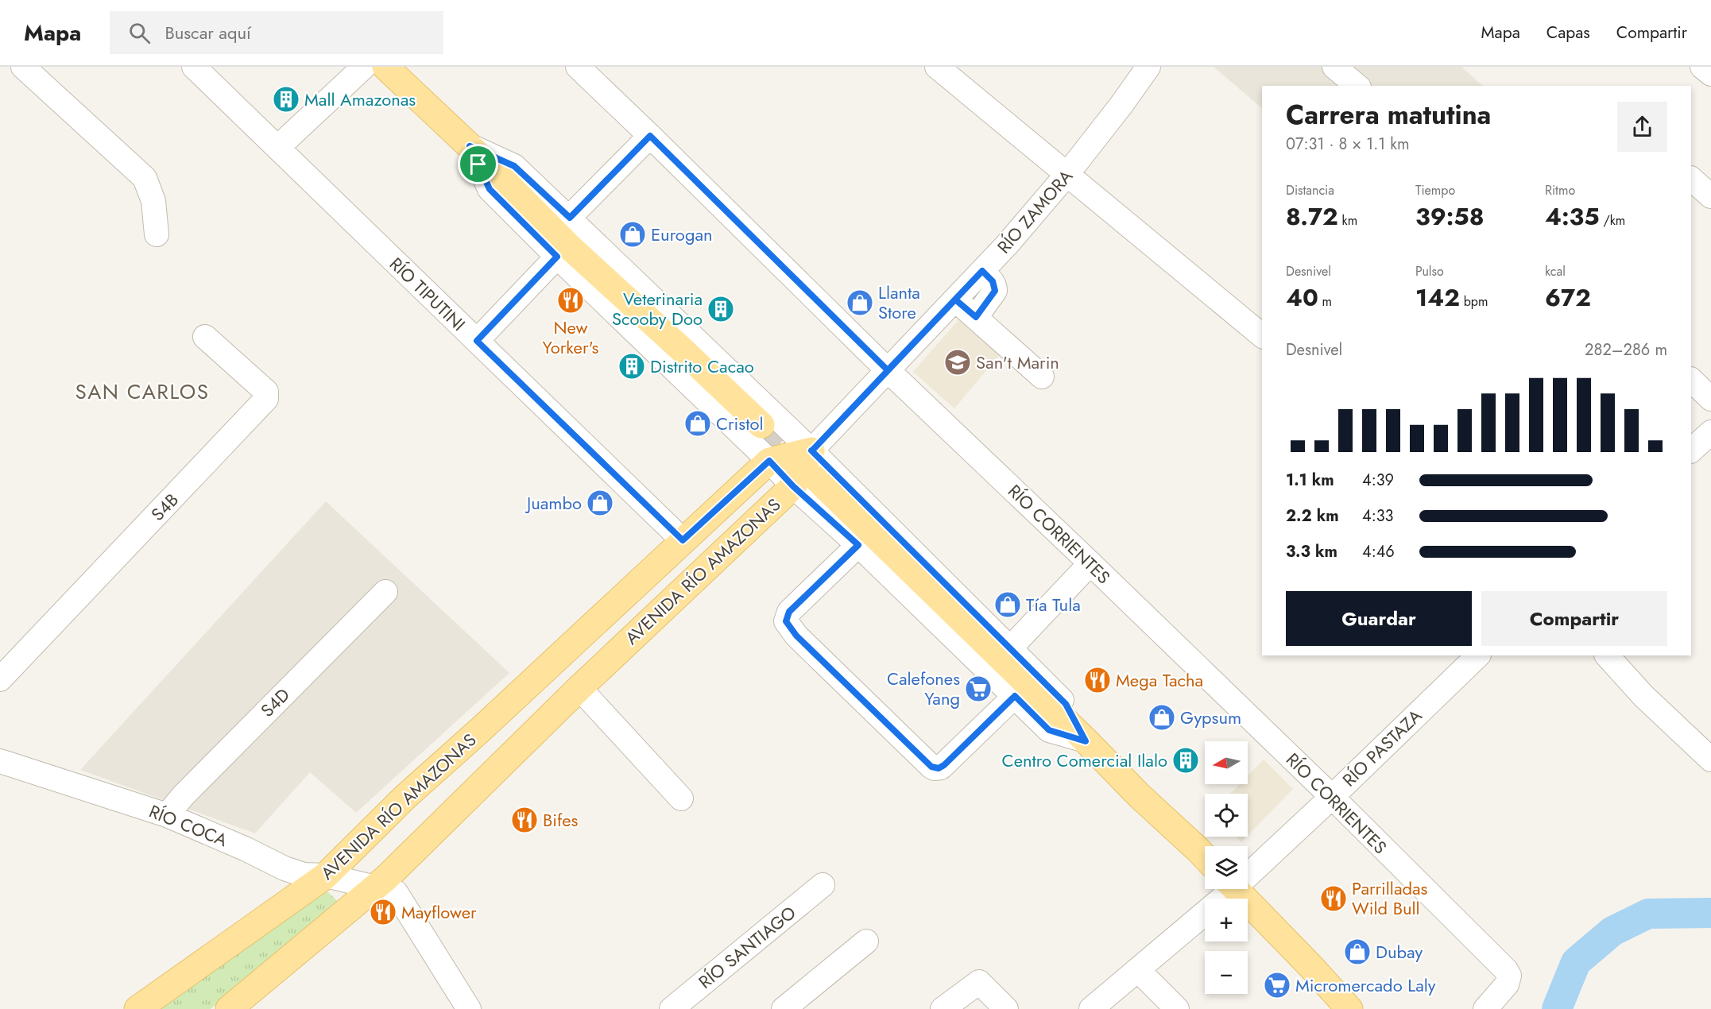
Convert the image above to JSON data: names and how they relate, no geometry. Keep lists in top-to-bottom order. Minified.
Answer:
{"streets":{"main road":["AVENIDA RÍO AMAZONAS"],"street":["RÍO ZAMORA","RÍO TIPUTINI","S4B","RÍO CORRIENTES","S4D","RÍO PASTAZA","RÍO COCA","RÍO SANTIAGO"]},"crossings":[["RÍO ZAMORA","RÍO CORRIENTES"],["RÍO ZAMORA","AVENIDA RÍO AMAZONAS"],["RÍO TIPUTINI","AVENIDA RÍO AMAZONAS"],["RÍO CORRIENTES","RÍO PASTAZA"],["AVENIDA RÍO AMAZONAS","RÍO COCA"],["S4D","RÍO COCA"]],"districts":["SAN CARLOS"],"places":{"building":["Mall Amazonas","Veterinaria Scooby Doo","Distrito Cacao","Centro Comercial Ilalo"],"shop":["Eurogan","Llanta Store","Cristol","Juambo","Tía Tula","Gypsum","Dubay"],"restaurant":["New Yorker's","Mega Tacha","Bifes","Parrilladas Wild Bull","Mayflower"],"school or university":["San't Marin"],"supermarket":["Calefones Yang","Micromercado Laly"]},"north":"left","page":{"header":"Mapa","search":"Buscar aquí","nav":["Mapa","Capas","Compartir"],"heading":["Carrera matutina","07:31 · 8 × 1.1 km"],"stats":[["Distancia","8.72 km"],["Tiempo","39:58"],["Ritmo","4:35 /km"],["Desnivel","40 m"],["Pulso","142 bpm"],["kcal","672"]],"chart":["Desnivel","282–286 m"],"list":[{"name":"1.1 km","note":"4:39"},{"name":"2.2 km","note":"4:33"},{"name":"3.3 km","note":"4:46"}],"buttons":["Guardar","Compartir"],"map_buttons":["+","−"]}}
